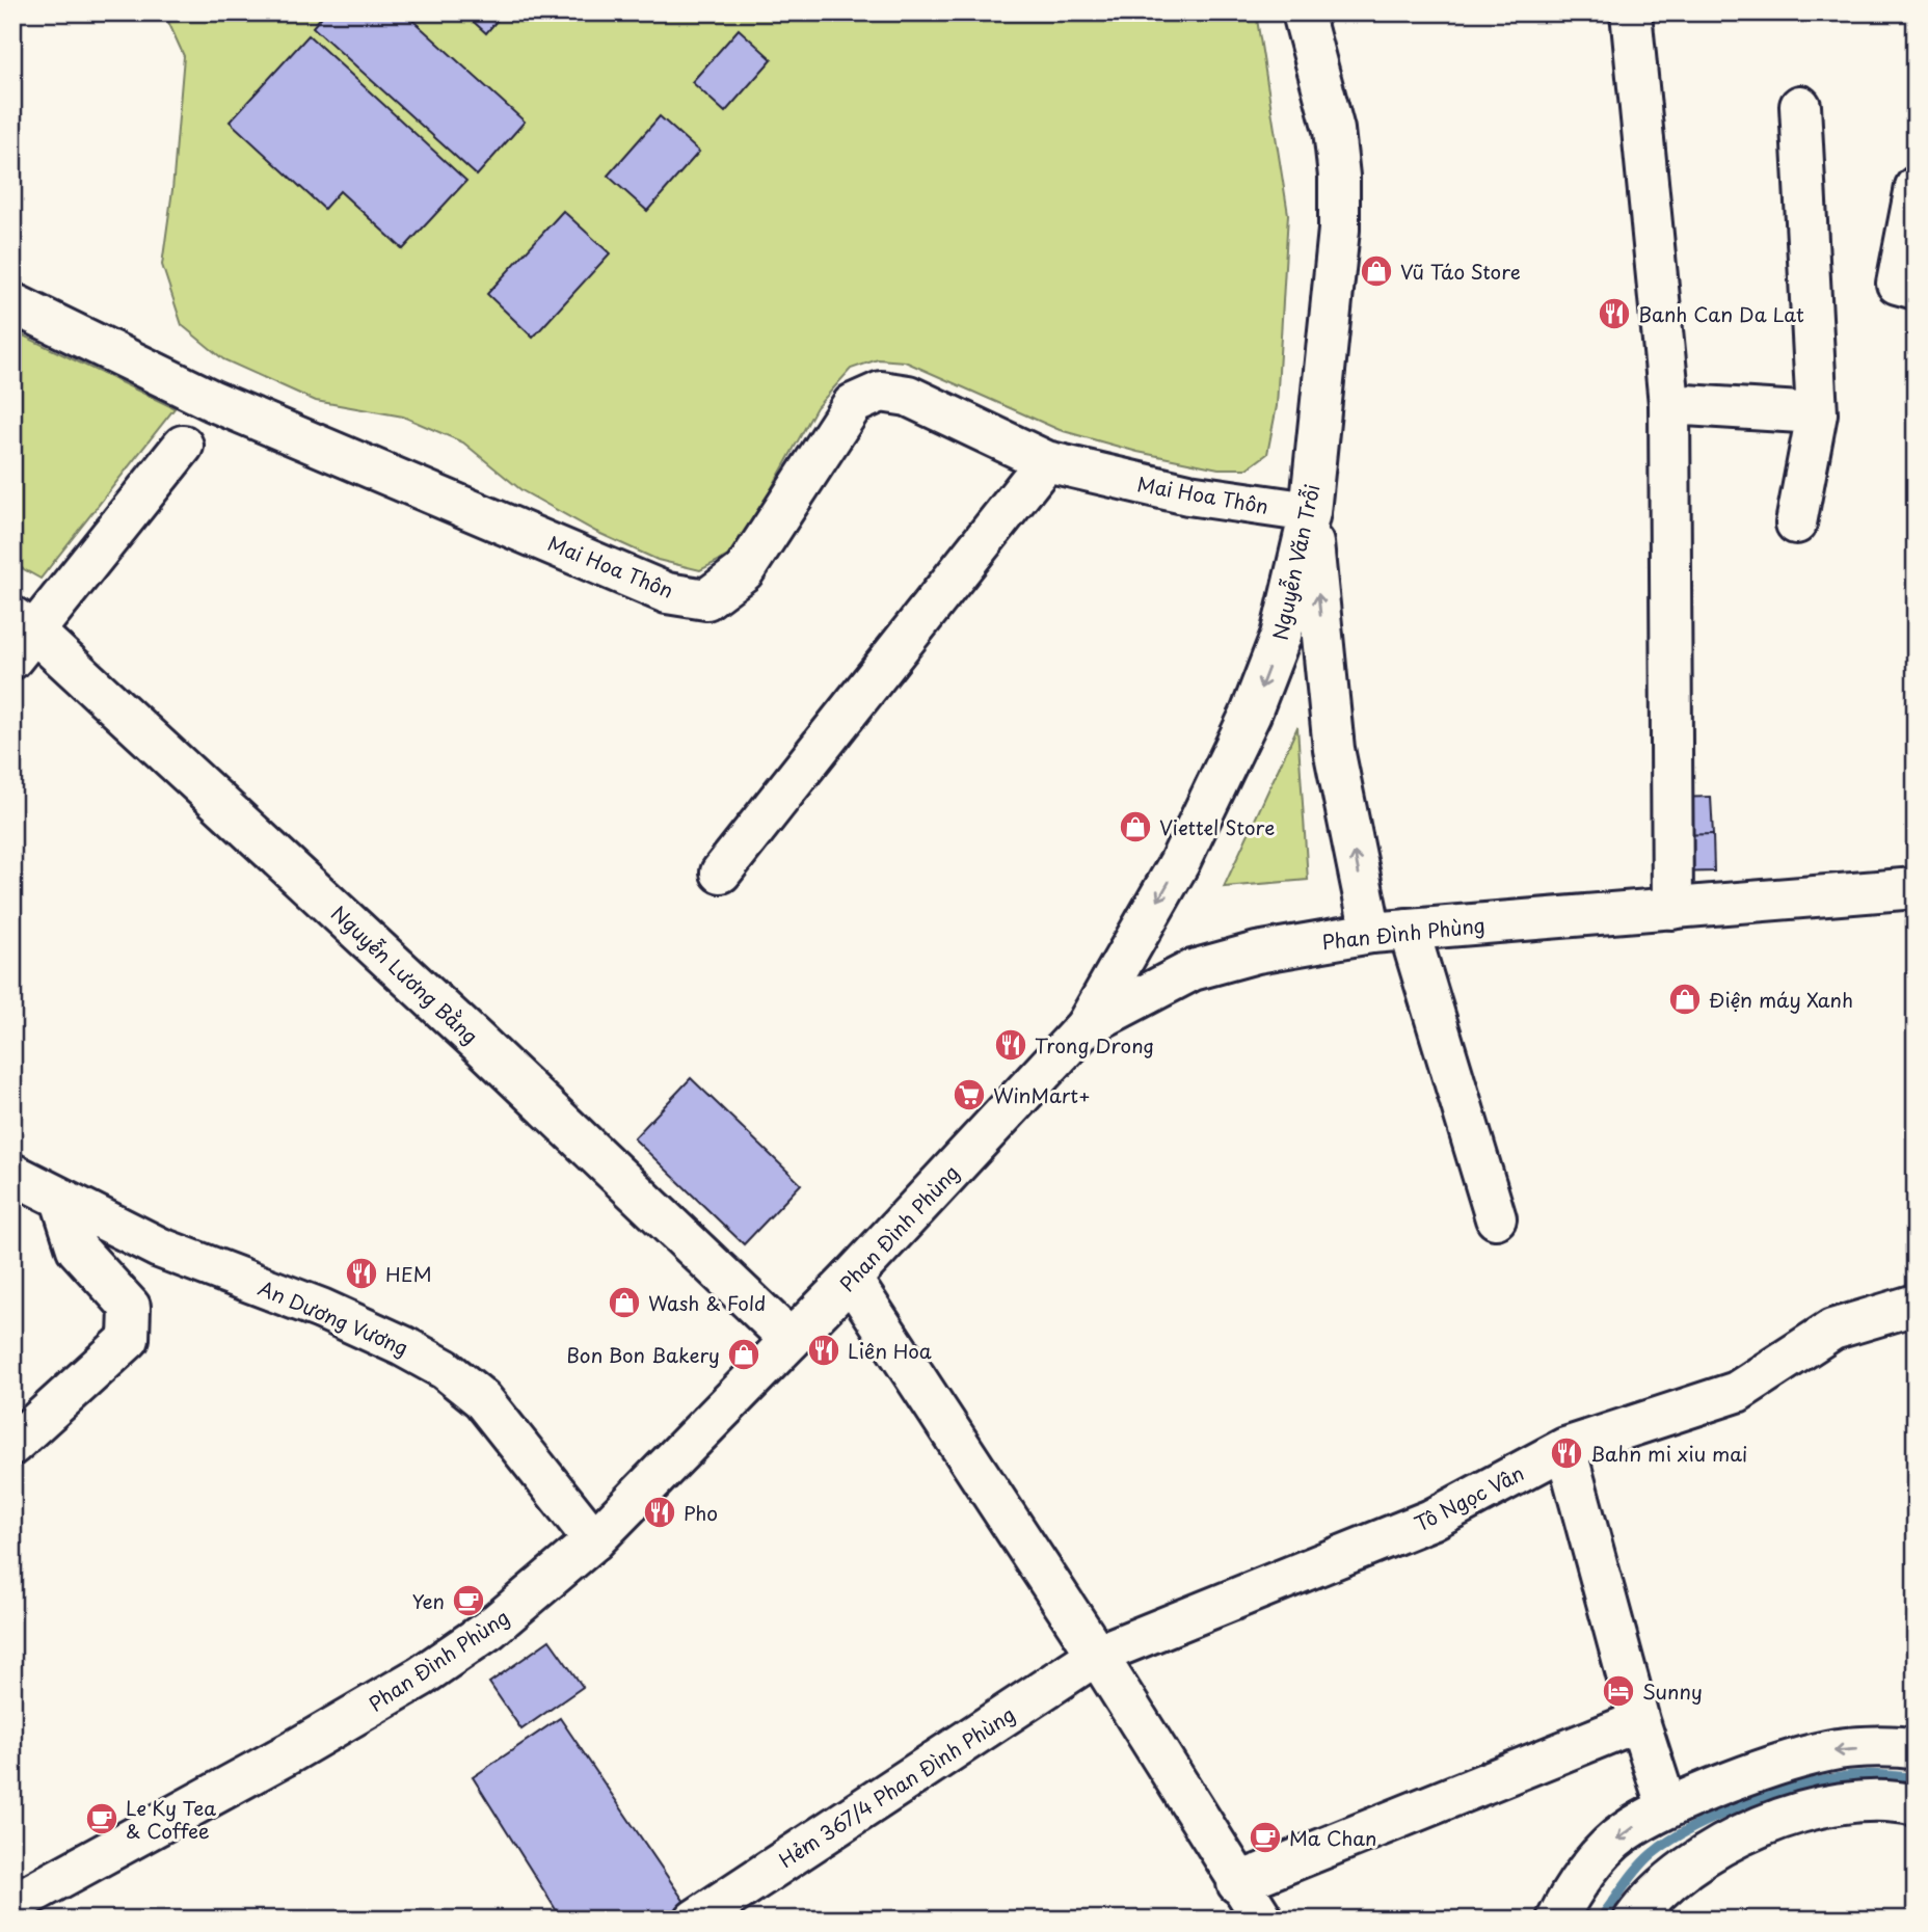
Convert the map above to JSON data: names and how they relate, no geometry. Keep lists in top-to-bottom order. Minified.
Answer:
{"streets":{"street":["Mai Hoa Thôn","Nguyễn Văn Trỗi","Phan Đình Phùng","Nguyễn Lương Bằng","An Dương Vương","Tô Ngọc Vân","Hẻm 367/4 Phan Đình Phùng"]},"crossings":[["Mai Hoa Thôn","Nguyễn Văn Trỗi"],["Nguyễn Văn Trỗi","Phan Đình Phùng"],["Phan Đình Phùng","Nguyễn Lương Bằng"],["Phan Đình Phùng","An Dương Vương"],["Tô Ngọc Vân","Hẻm 367/4 Phan Đình Phùng"]],"places":{"shop":["Vũ Táo Store","Viettel Store","Điện máy Xanh","Wash & Fold","Bon Bon Bakery"],"restaurant":["Banh Can Da Lat","Trong Drong","HEM","Liên Hoa","Bahn mi xiu mai","Pho"],"supermarket":["WinMart+"],"cafe":["Yen","Le Ky Tea & Coffee","Ma Chan"],"hotel":["Sunny"]}}
